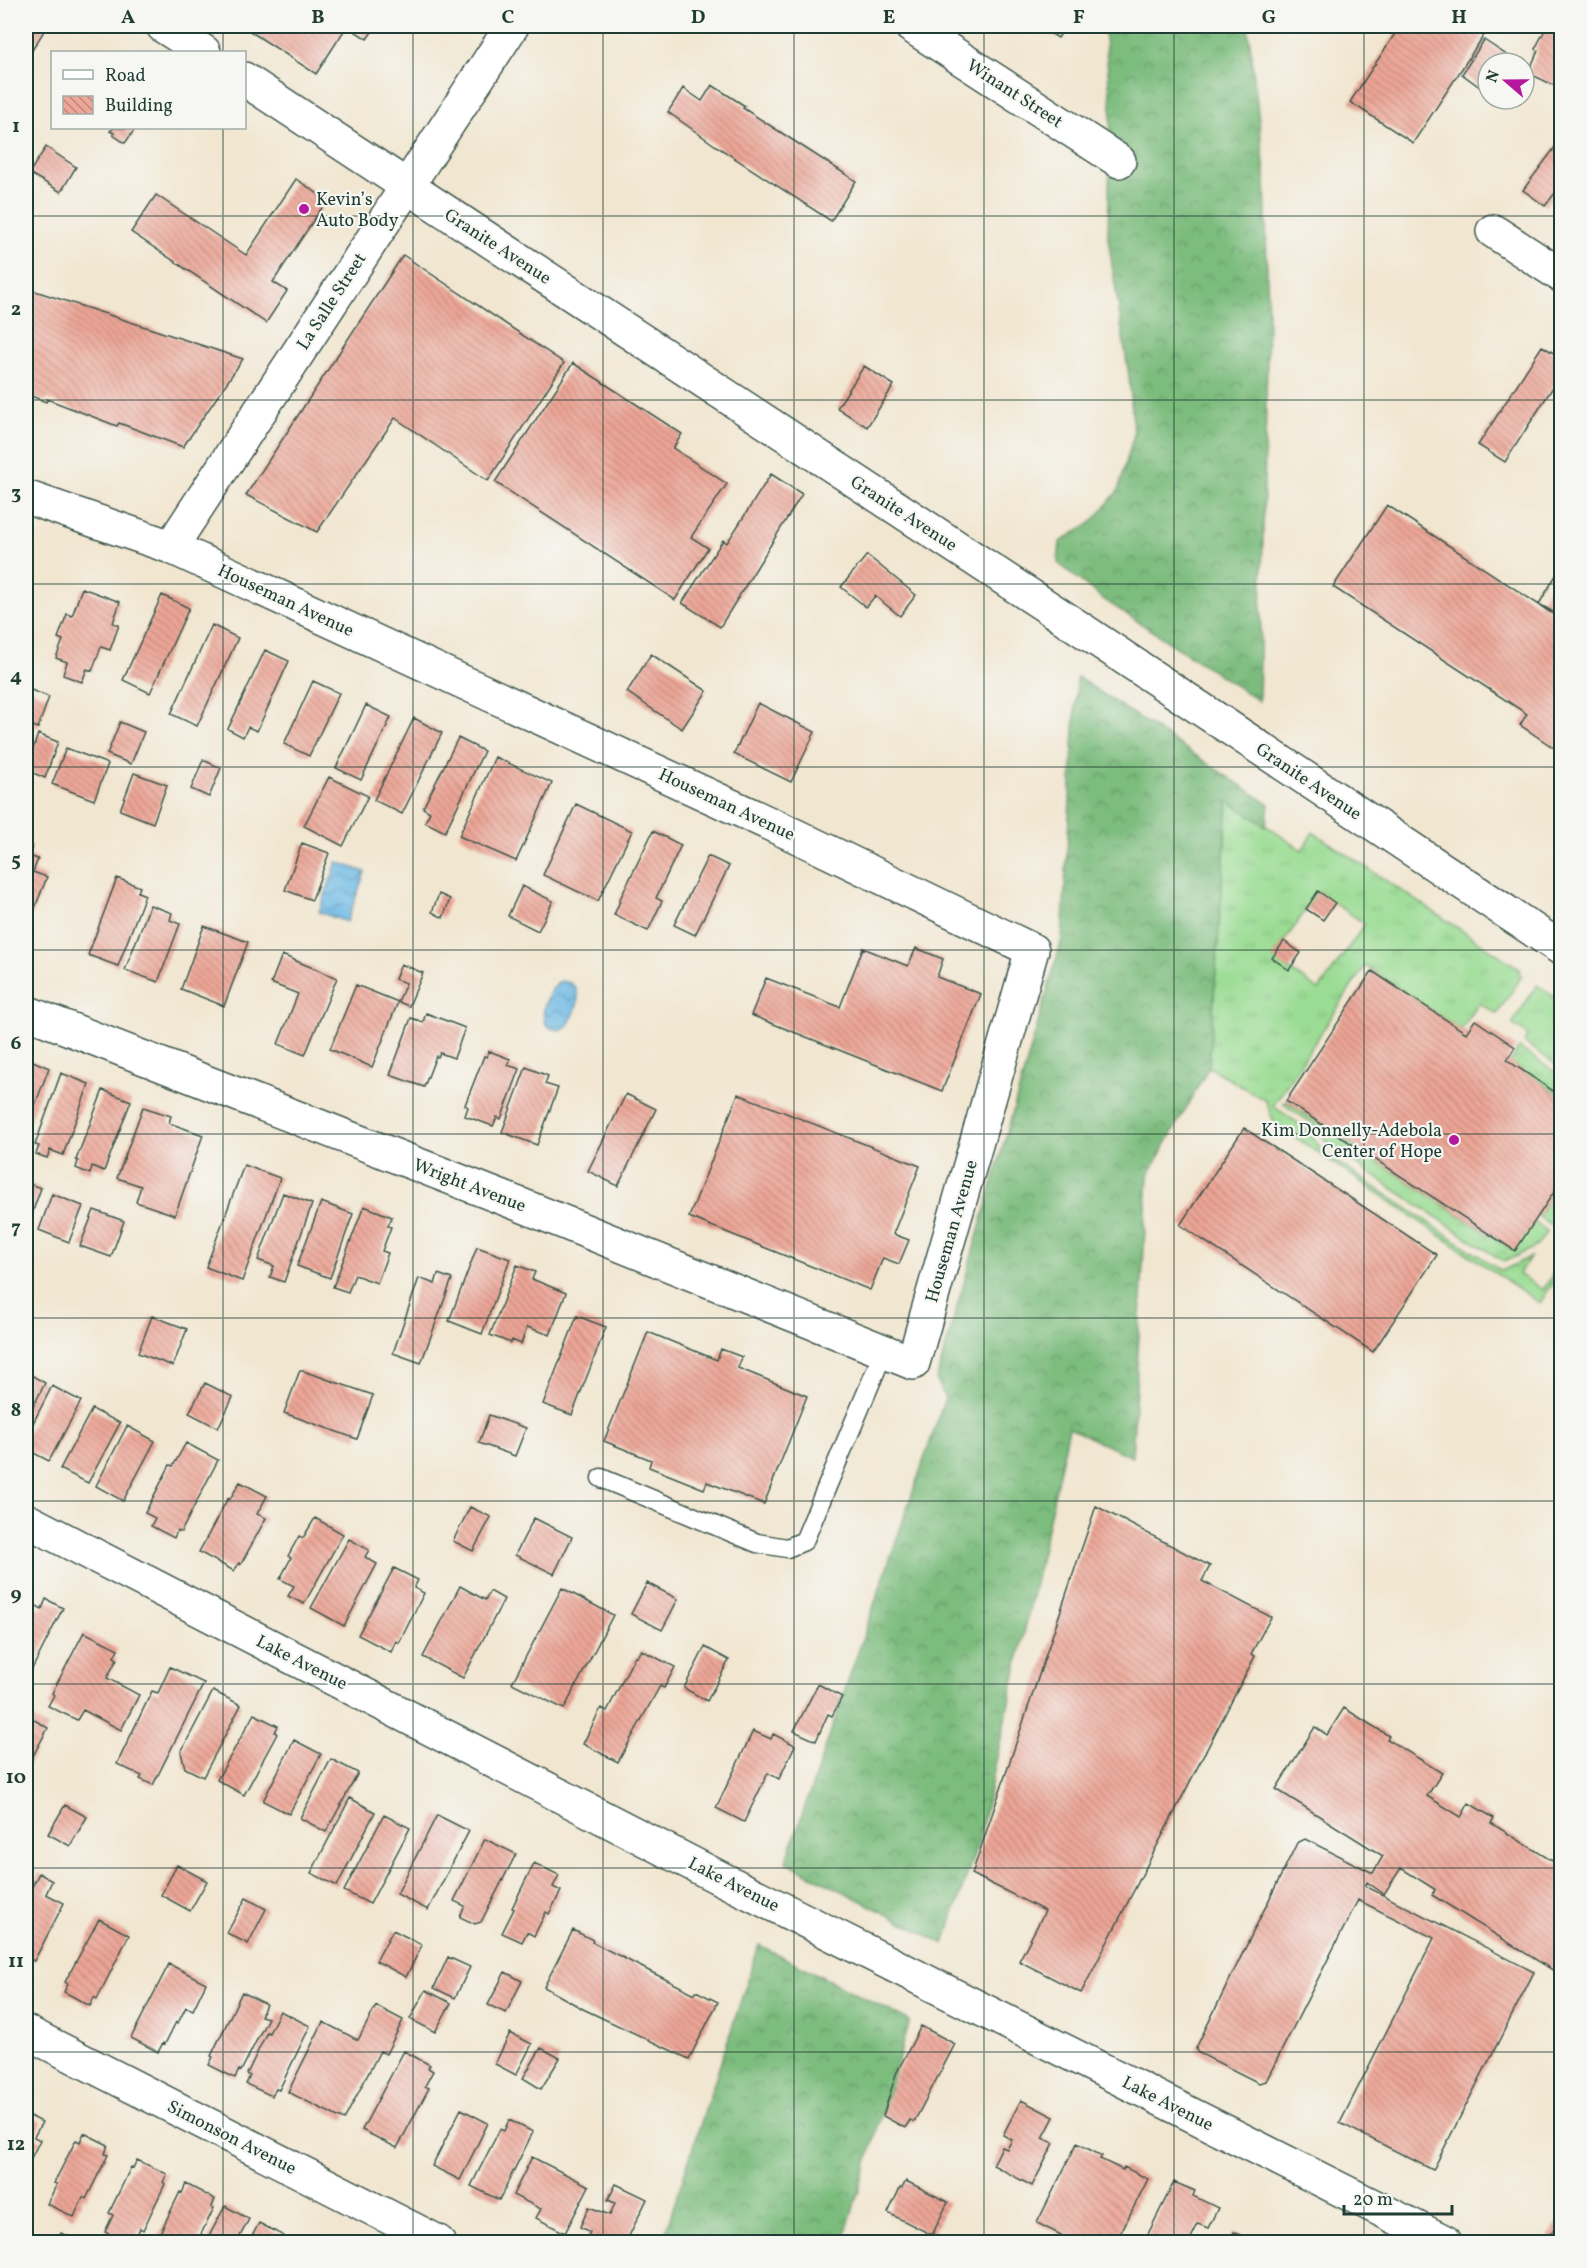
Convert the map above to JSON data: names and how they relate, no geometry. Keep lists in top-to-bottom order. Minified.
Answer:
{"streets":{"street":["Winant Street","Granite Avenue","La Salle Street","Houseman Avenue","Wright Avenue","Lake Avenue","Simonson Avenue"]},"crossings":[["Granite Avenue","La Salle Street"],["La Salle Street","Houseman Avenue"],["Houseman Avenue","Wright Avenue"]],"places":["Kevin’s Auto Body","Kim Donnelly-Adebola Center of Hope"],"legend":["Road","Building"],"scale_bar":"20 m","north":"left","grid":{"columns":["A","B","C","D","E","F","G","H"],"rows":["1","2","3","4","5","6","7","8","9","10","11","12"]}}
